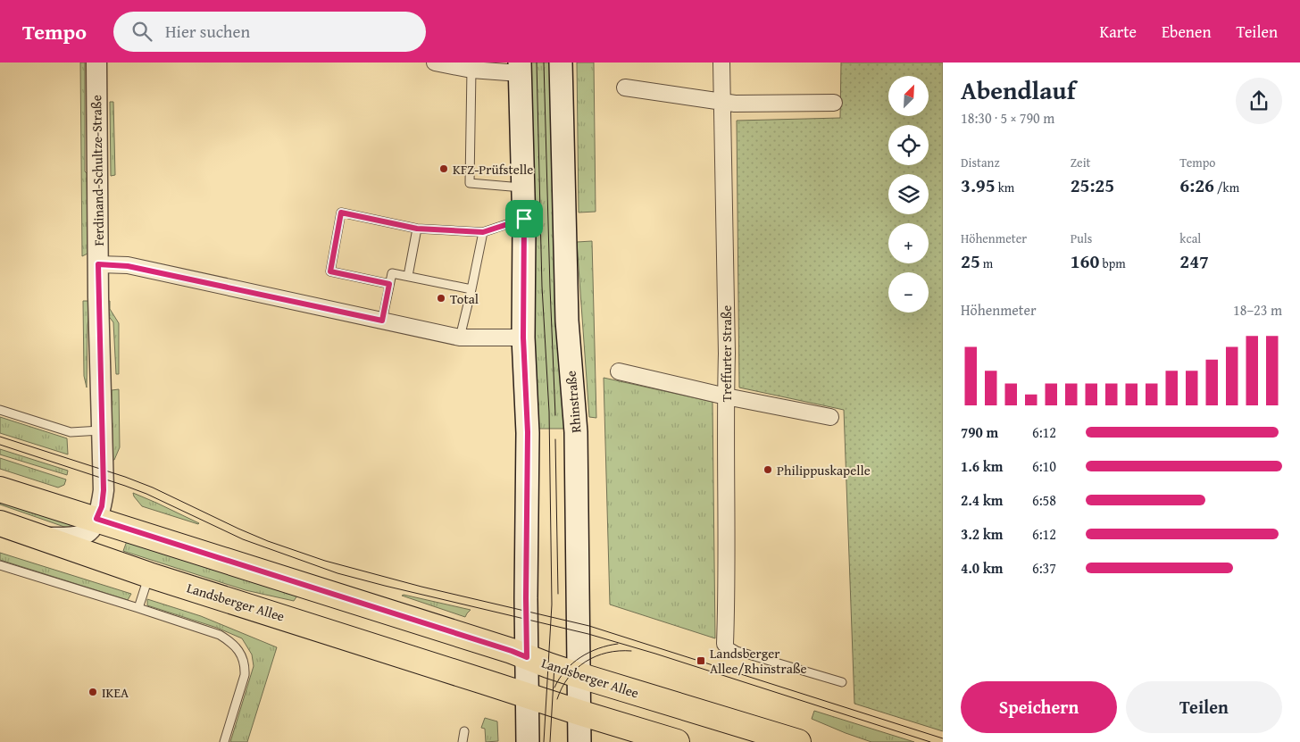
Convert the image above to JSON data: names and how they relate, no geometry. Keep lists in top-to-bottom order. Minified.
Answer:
{"streets":{"main road":["Rhinstraße","Landsberger Allee"],"street":["Ferdinand-Schultze-Straße","Treffurter Straße"]},"crossings":[["Ferdinand-Schultze-Straße","Landsberger Allee"],["Rhinstraße","Landsberger Allee"]],"places":{"other":["KFZ-Prüfstelle","Total","Philippuskapelle","IKEA"],"transit":["Landsberger Allee/Rhinstraße"]},"north":"top right","page":{"header":"Tempo","search":"Hier suchen","nav":["Karte","Ebenen","Teilen"],"heading":["Abendlauf","18:30 · 5 × 790 m"],"map_buttons":["+","−"],"stats":[["Distanz","3.95 km"],["Zeit","25:25"],["Tempo","6:26 /km"],["Höhenmeter","25 m"],["Puls","160 bpm"],["kcal","247"]],"chart":["Höhenmeter","18–23 m"],"list":[{"name":"790 m","note":"6:12"},{"name":"1.6 km","note":"6:10"},{"name":"2.4 km","note":"6:58"},{"name":"3.2 km","note":"6:12"},{"name":"4.0 km","note":"6:37"}],"buttons":["Speichern","Teilen"]}}
